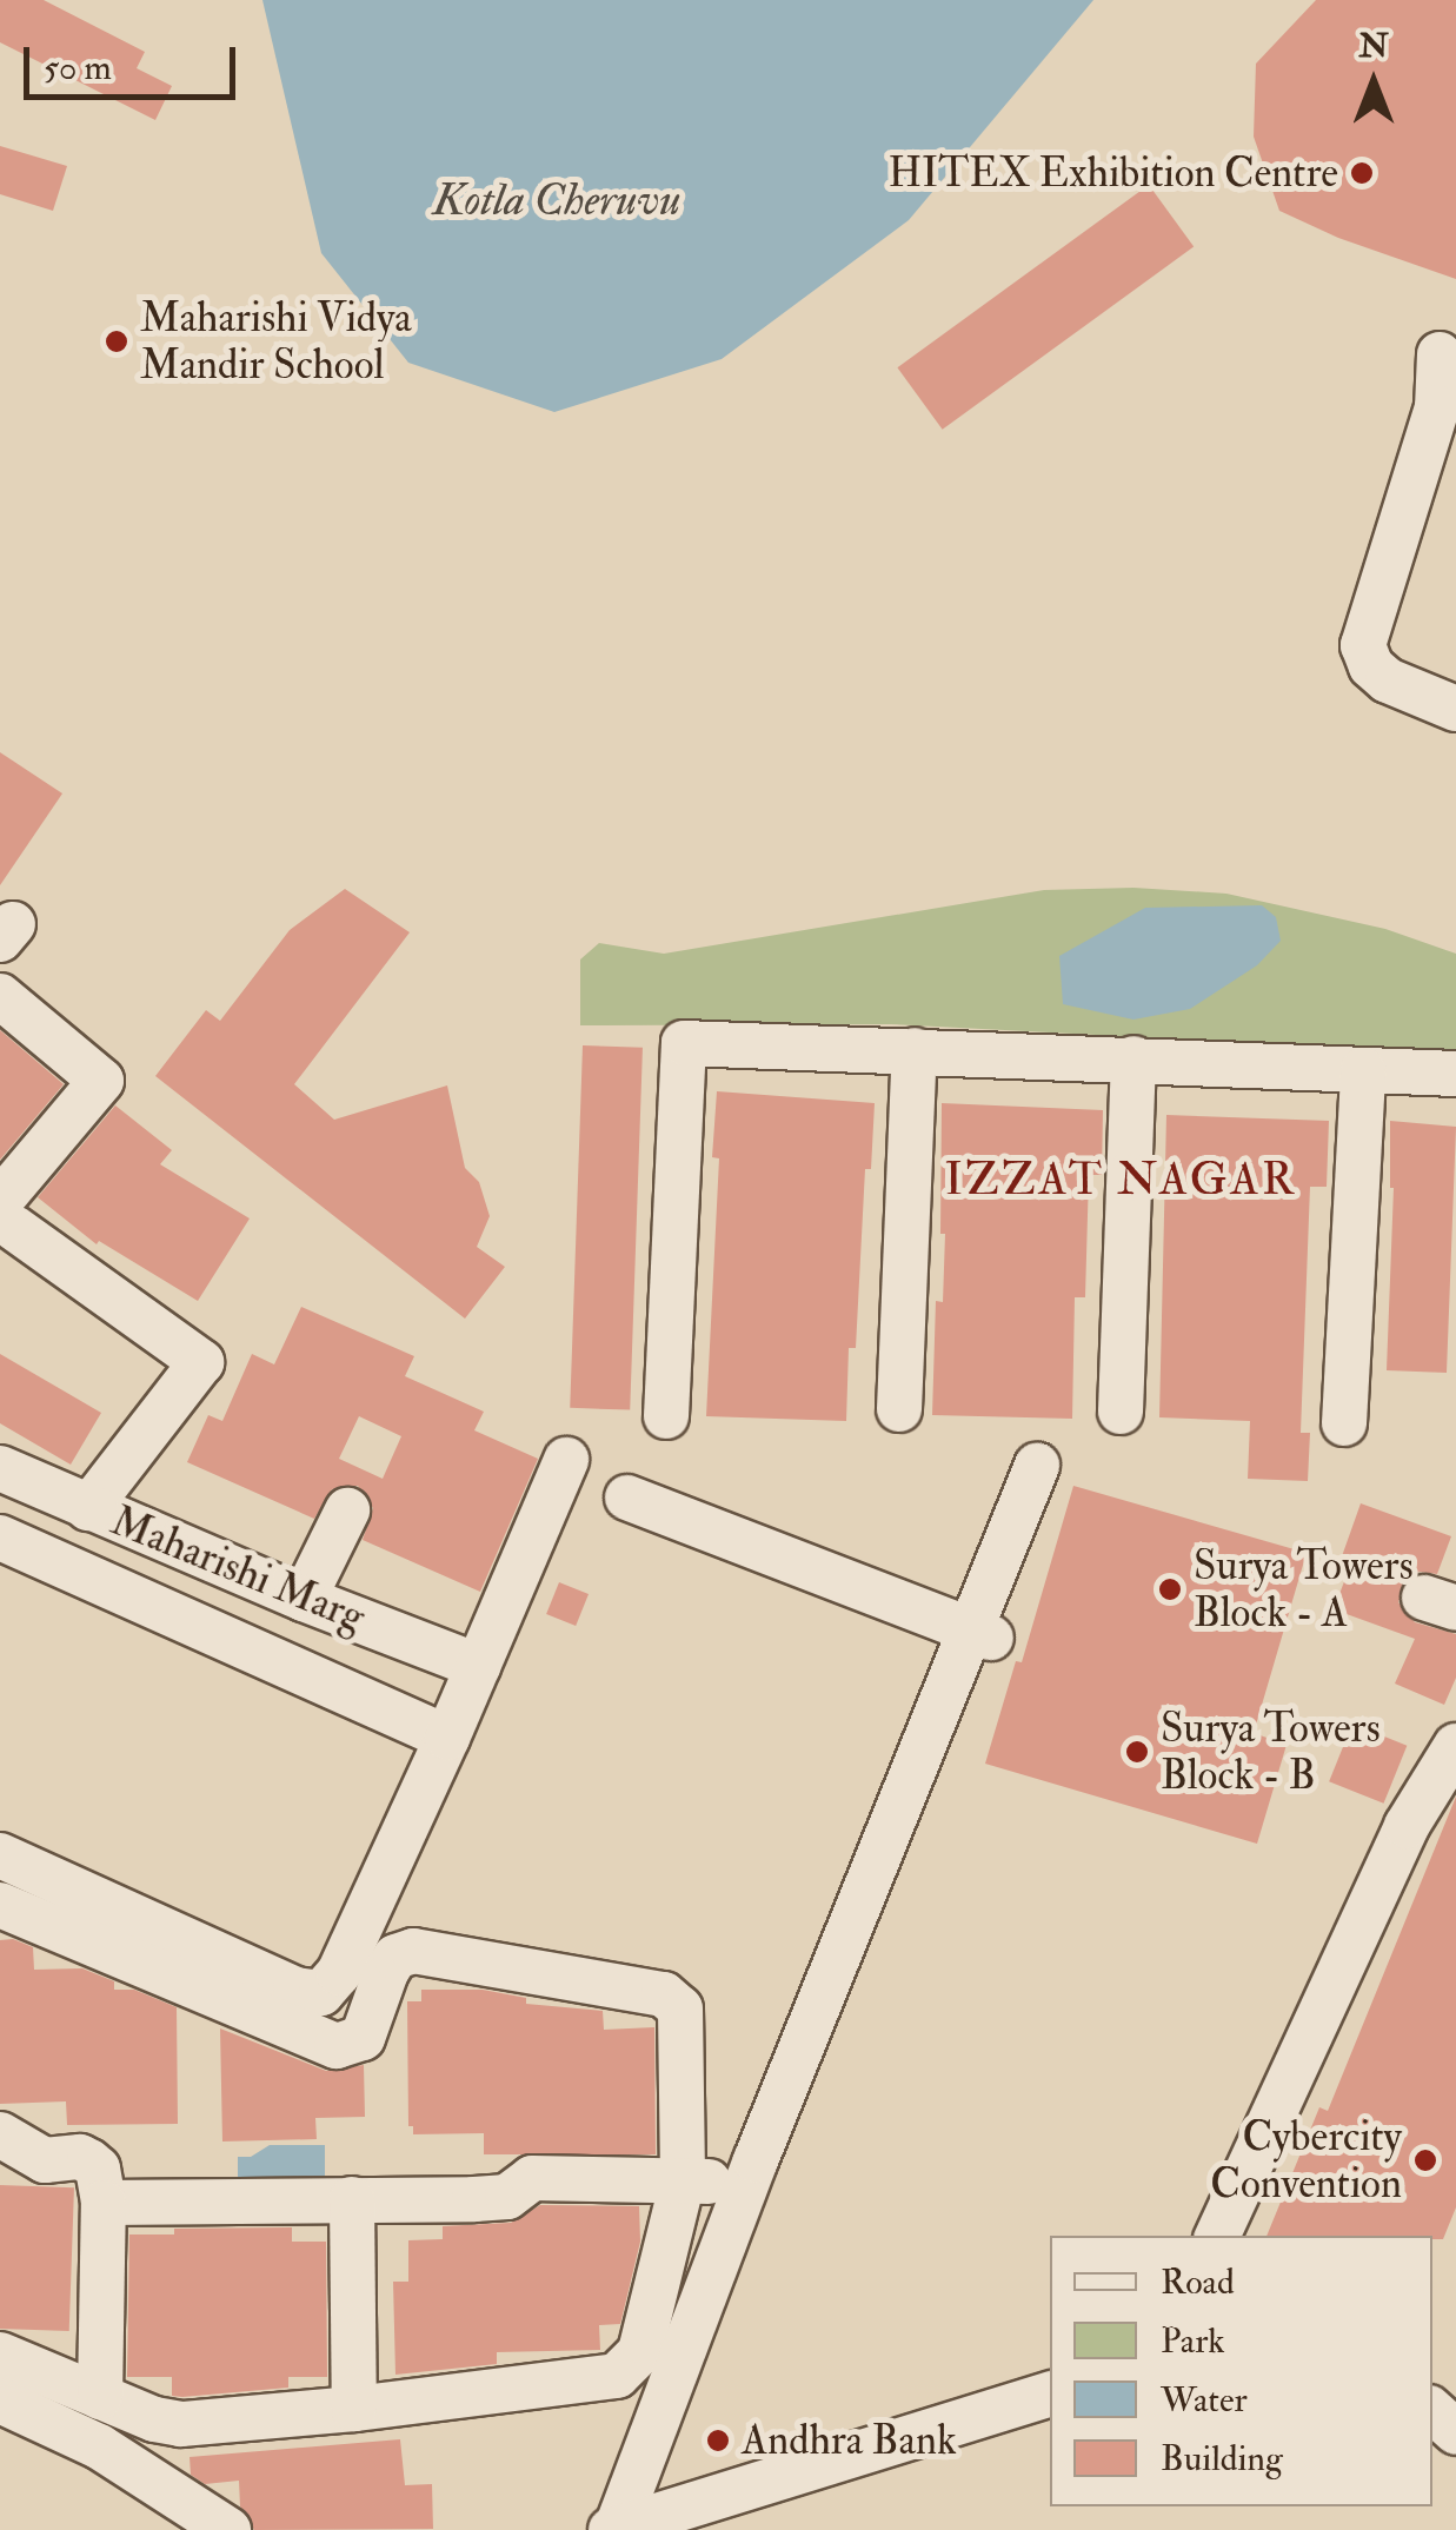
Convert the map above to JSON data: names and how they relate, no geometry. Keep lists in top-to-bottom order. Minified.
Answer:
{"streets":{"street":["Maharishi Marg"]},"districts":["IZZAT NAGAR"],"water":["Kotla Cheruvu"],"places":["HITEX Exhibition Centre","Maharishi Vidya Mandir School","Surya Towers Block - A","Surya Towers Block - B","Cybercity Convention","Andhra Bank"],"legend":["Road","Park","Water","Building"],"scale_bar":"50 m","north":"top"}
